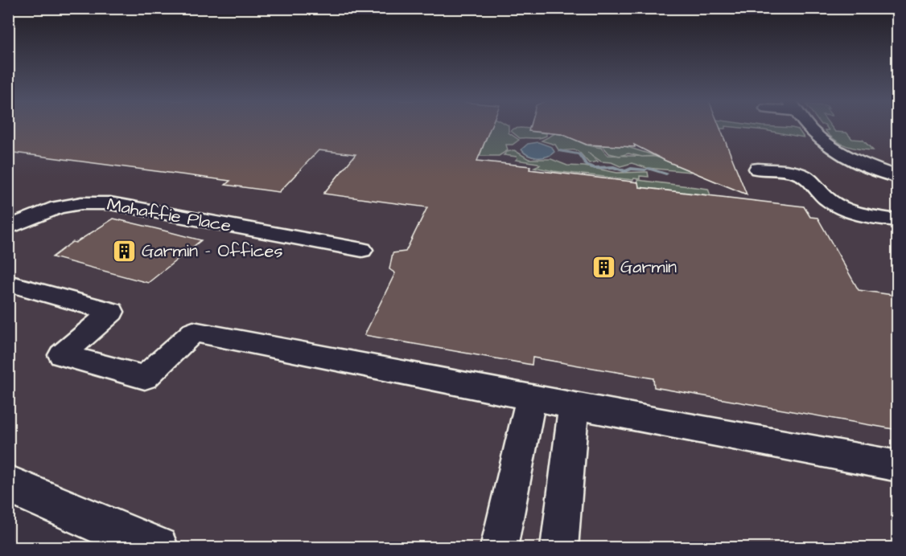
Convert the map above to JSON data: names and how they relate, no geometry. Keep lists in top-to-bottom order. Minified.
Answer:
{"streets":{"street":["Mahaffie Place"]},"places":{"building":["Garmin - Offices","Garmin"]}}
